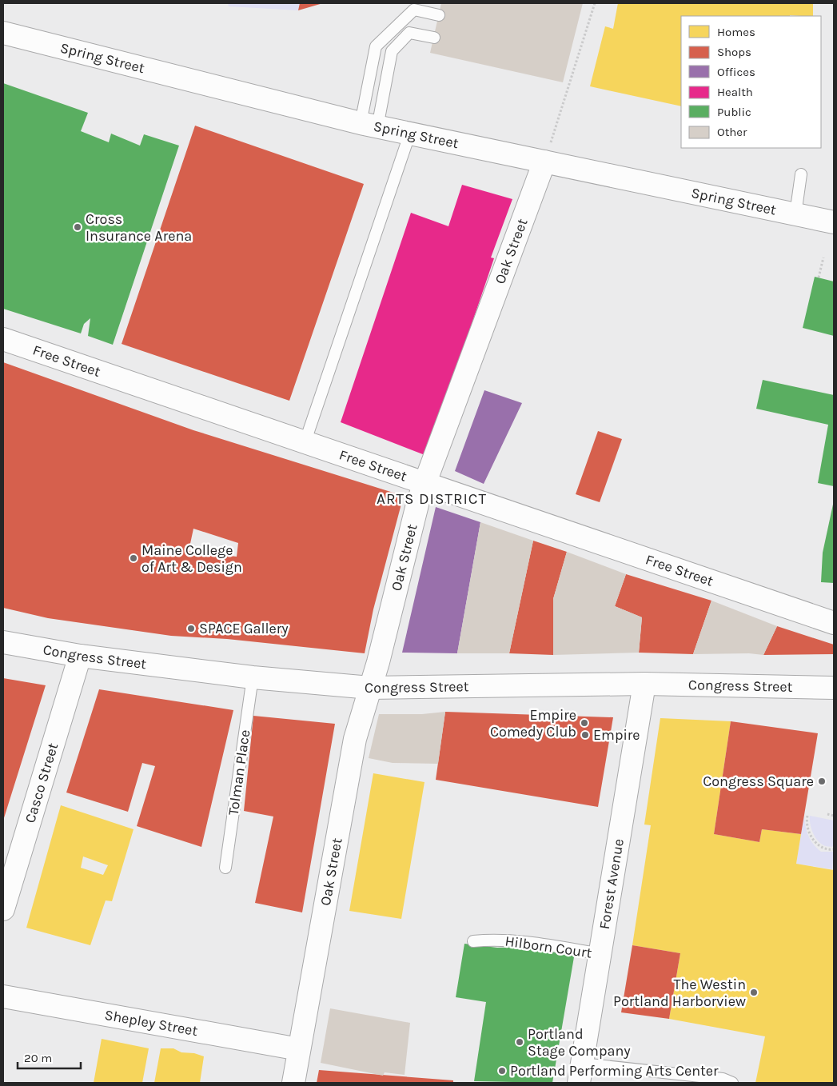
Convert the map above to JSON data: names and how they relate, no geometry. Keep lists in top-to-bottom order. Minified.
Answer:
{"streets":{"street":["Spring Street","Oak Street","Free Street","Congress Street","Casco Street","Forest Avenue","Shepley Street"],"lane":["Tolman Place","Hilborn Court"]},"crossings":[["Spring Street","Oak Street"],["Oak Street","Free Street"],["Oak Street","Congress Street"],["Oak Street","Shepley Street"],["Congress Street","Tolman Place"],["Congress Street","Casco Street"],["Congress Street","Forest Avenue"],["Forest Avenue","Hilborn Court"]],"districts":["ARTS DISTRICT"],"places":["Cross Insurance Arena","Maine College of Art & Design","SPACE Gallery","Empire Comedy Club","Empire","Congress Square","The Westin Portland Harborview","Portland Stage Company","Portland Performing Arts Center"],"legend":["Homes","Shops","Offices","Health","Public","Other"],"scale_bar":"20 m"}
